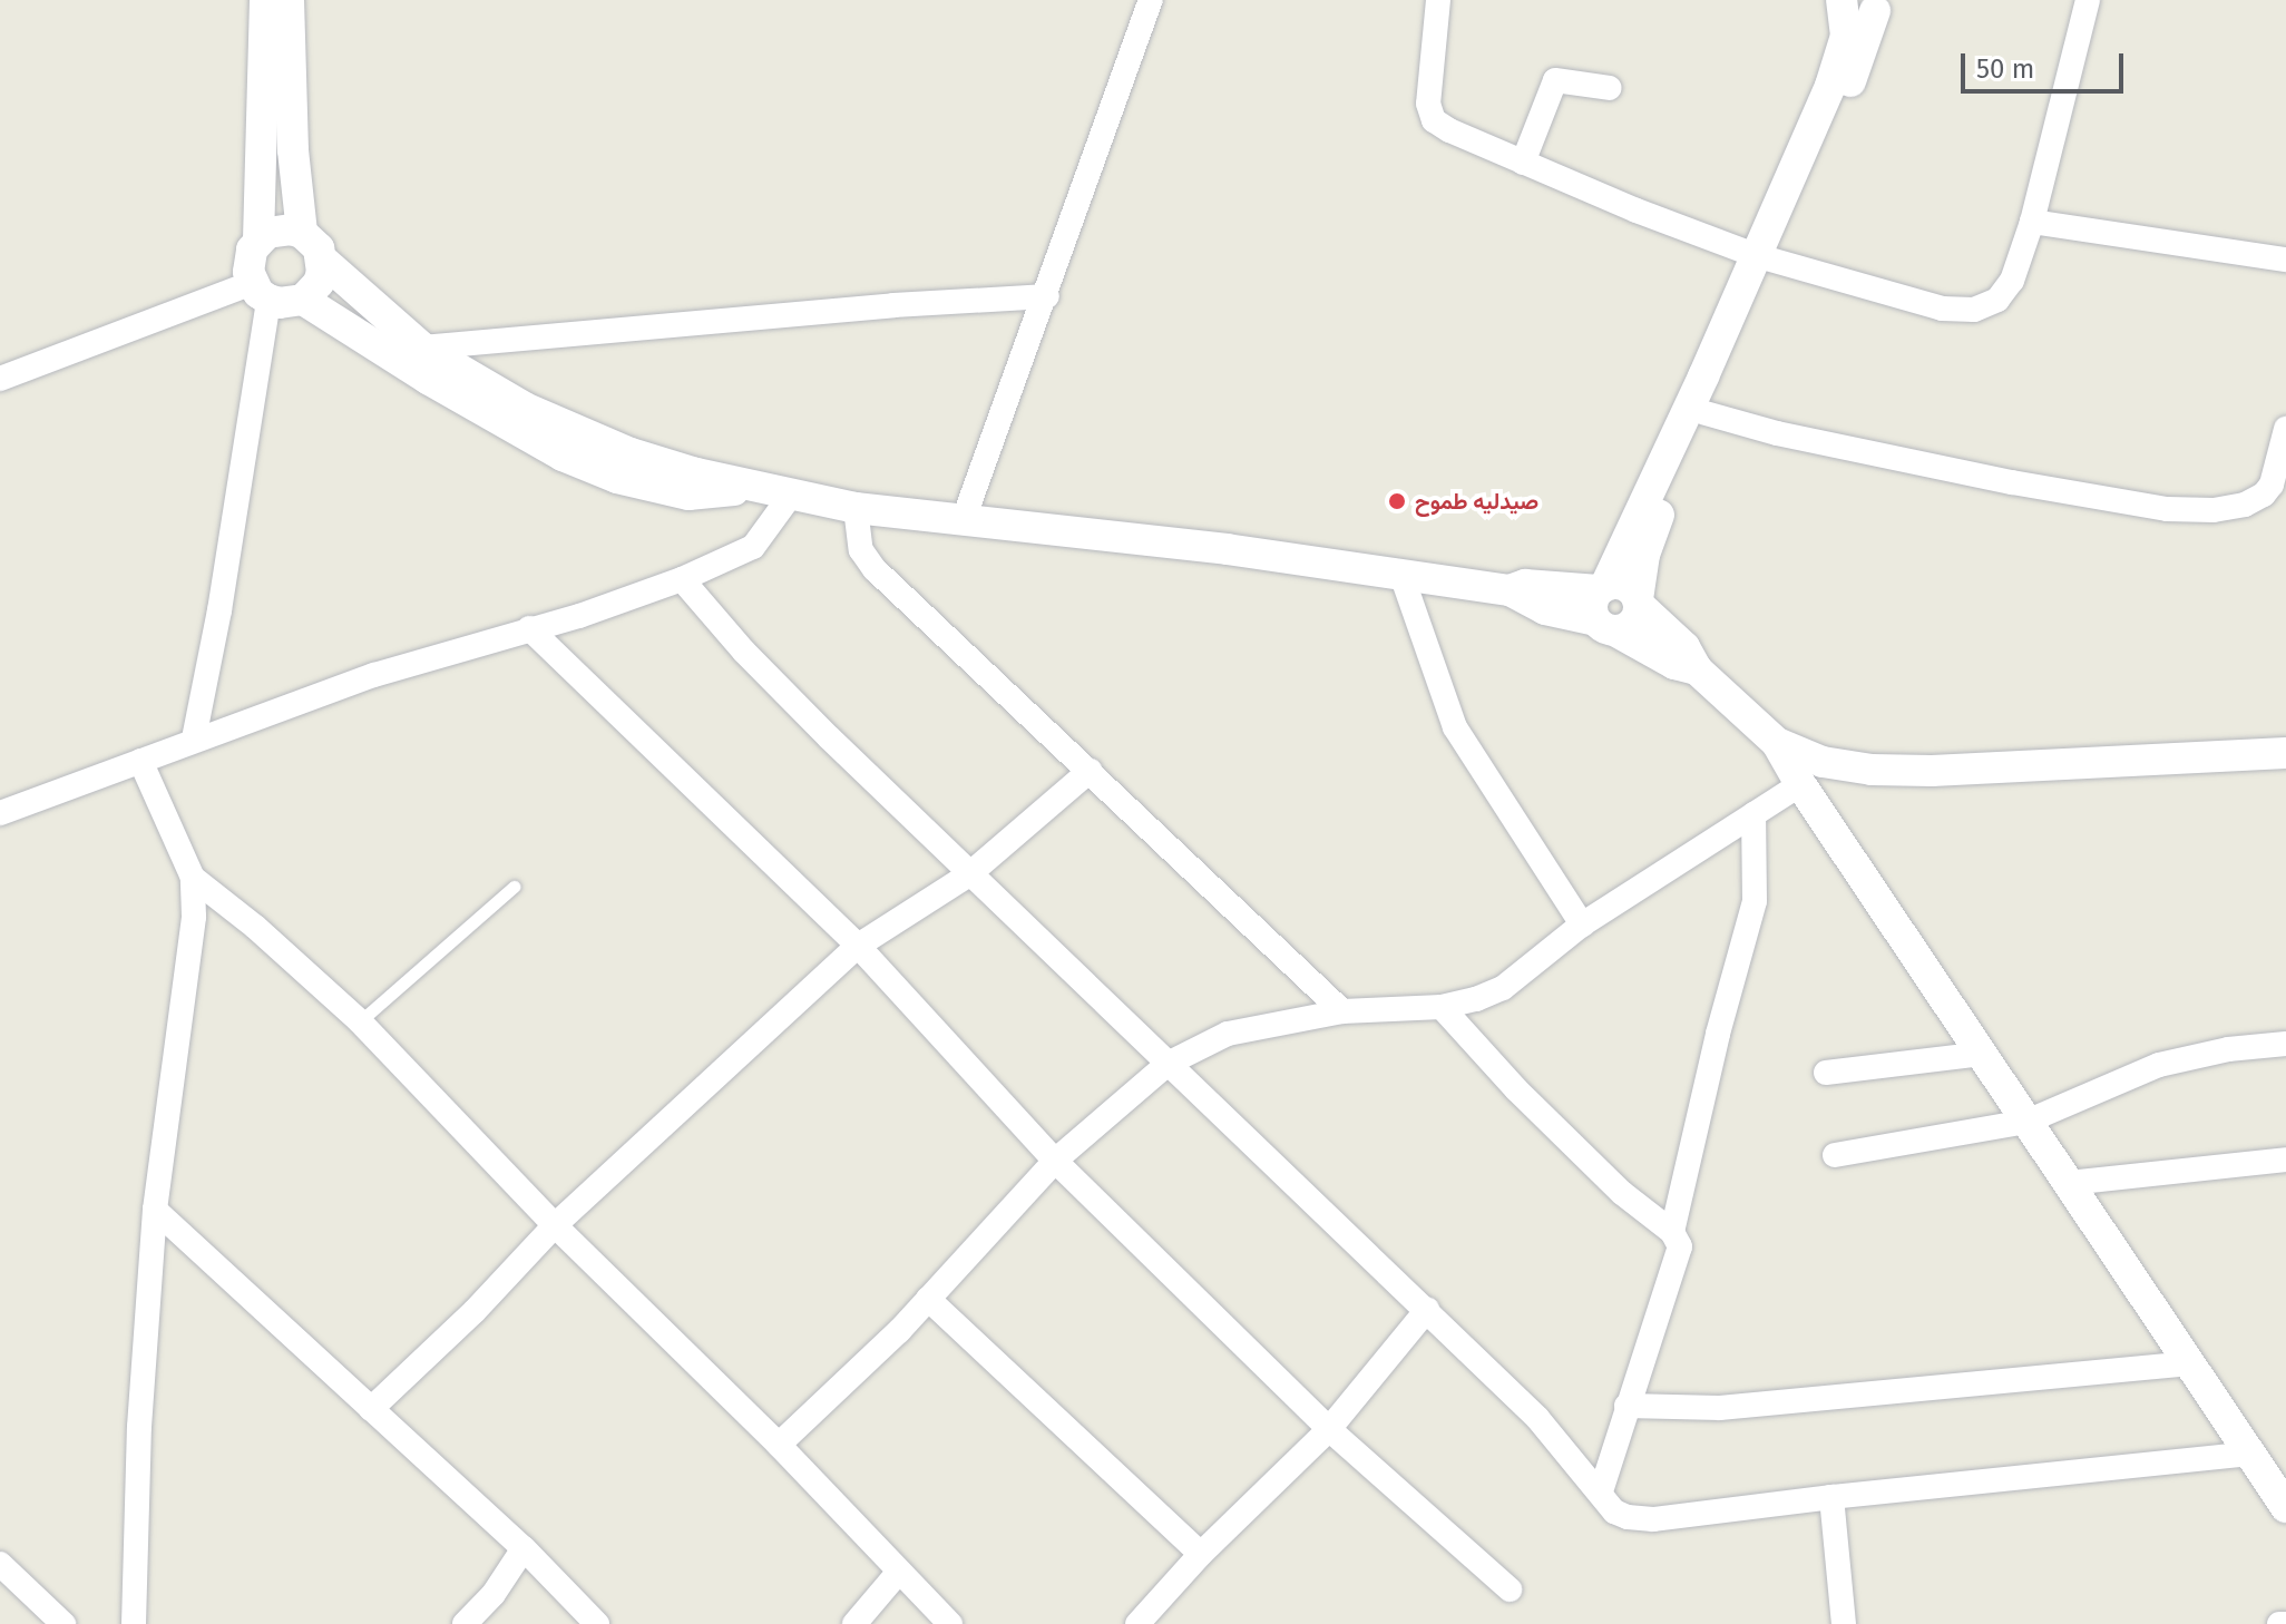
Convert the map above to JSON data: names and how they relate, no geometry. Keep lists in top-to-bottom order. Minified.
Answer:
{"places":["صيدليه طموح"],"scale_bar":"50 m"}
